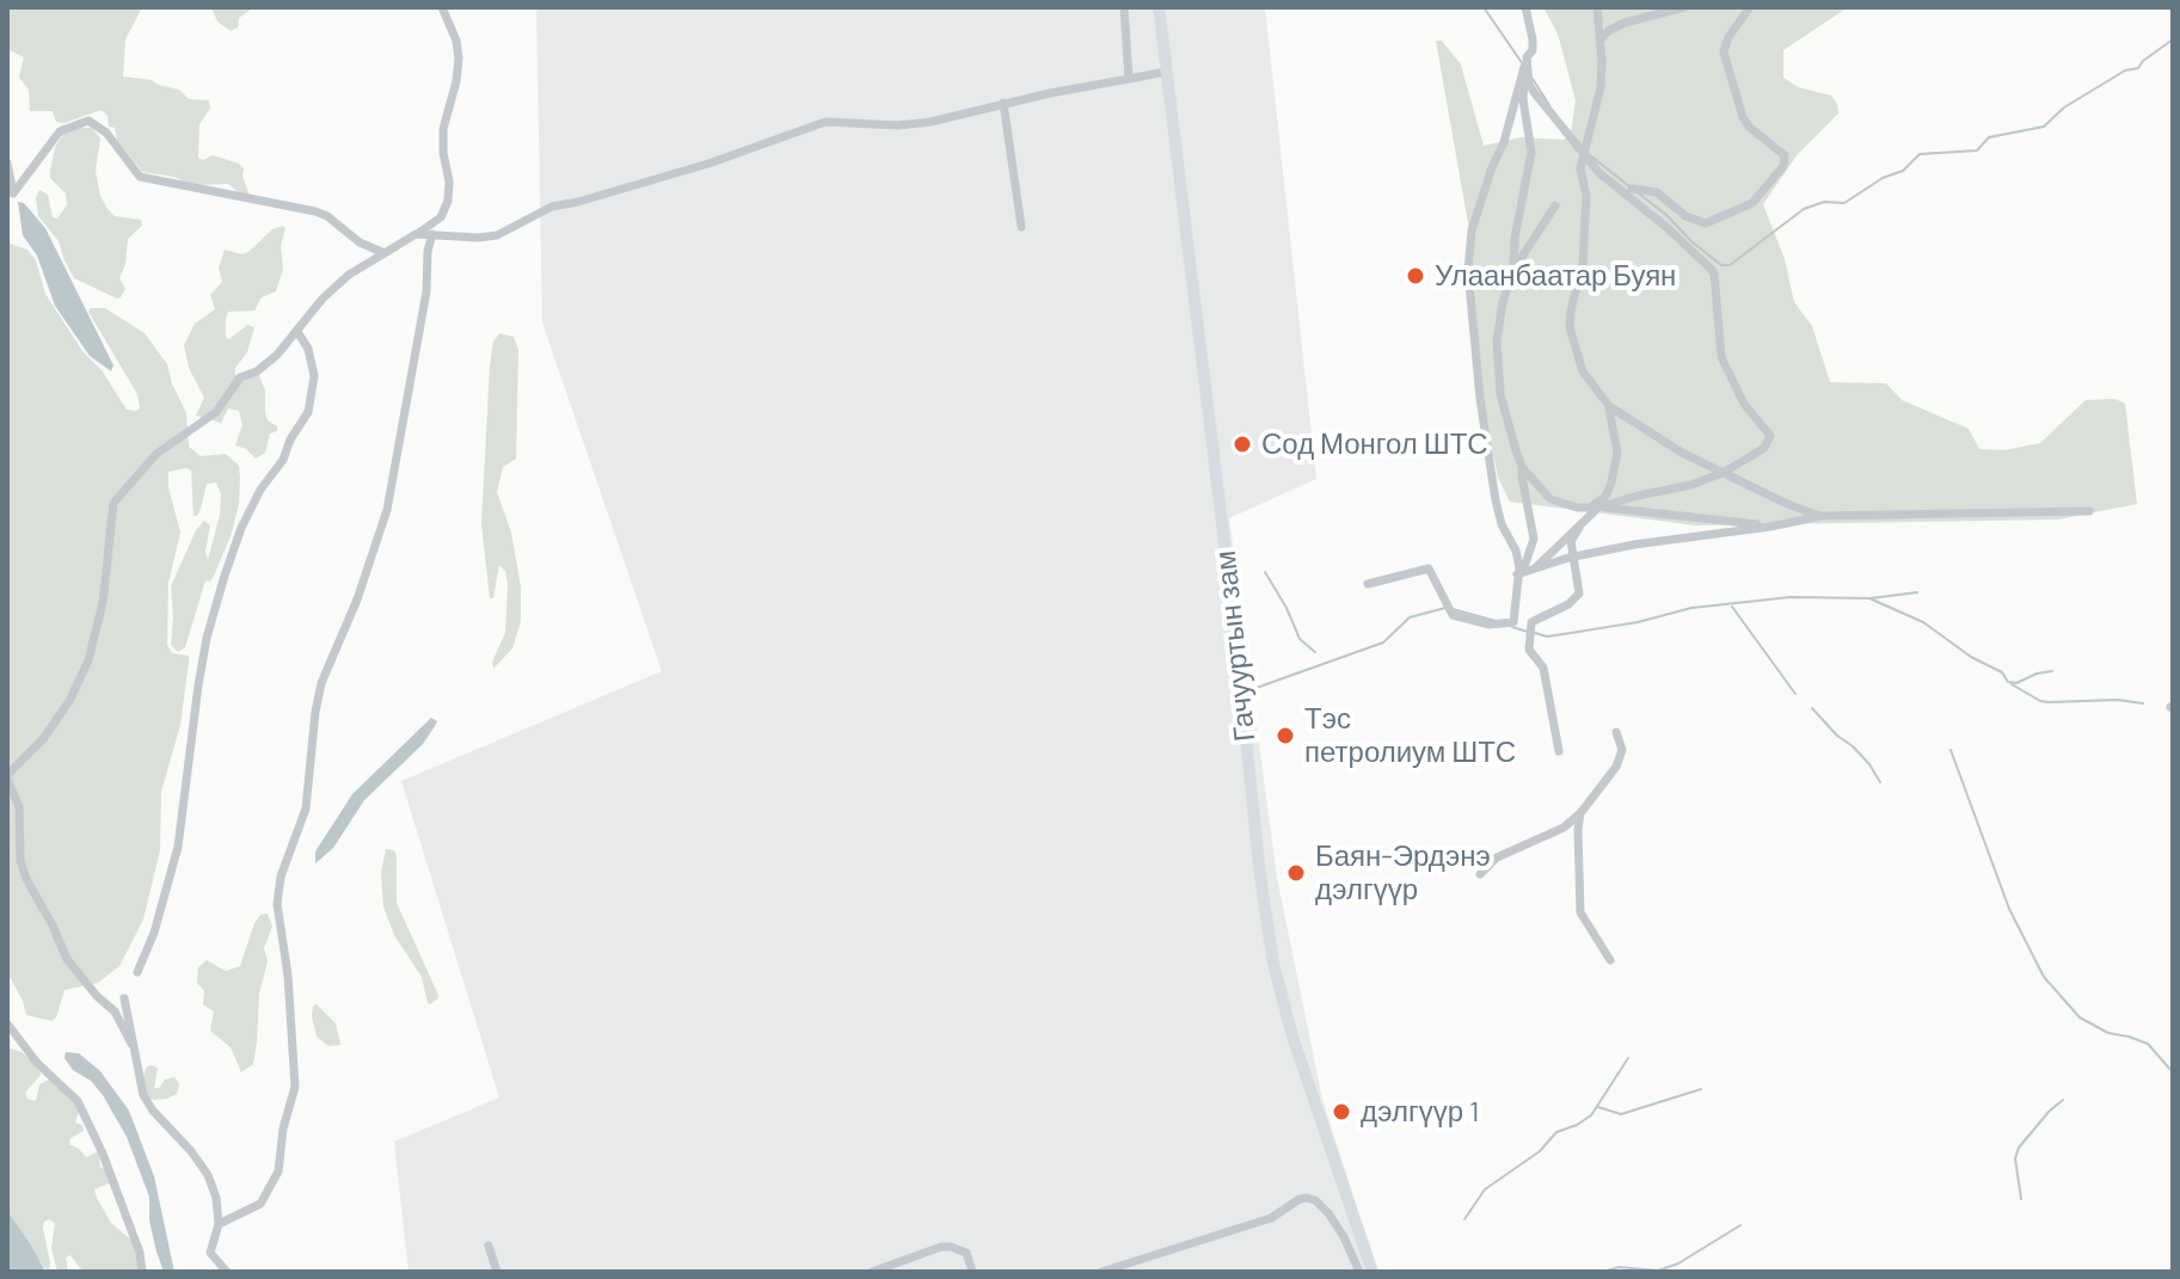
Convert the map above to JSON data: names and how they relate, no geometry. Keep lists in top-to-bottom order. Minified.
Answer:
{"streets":{"main road":["Гачууртын зам"]},"places":["Улаанбаатар Буян","Сод Монгол ШТС","Тэс петролиум ШТС","Баян-Эрдэнэ дэлгүүр","дэлгүүр 1"]}
